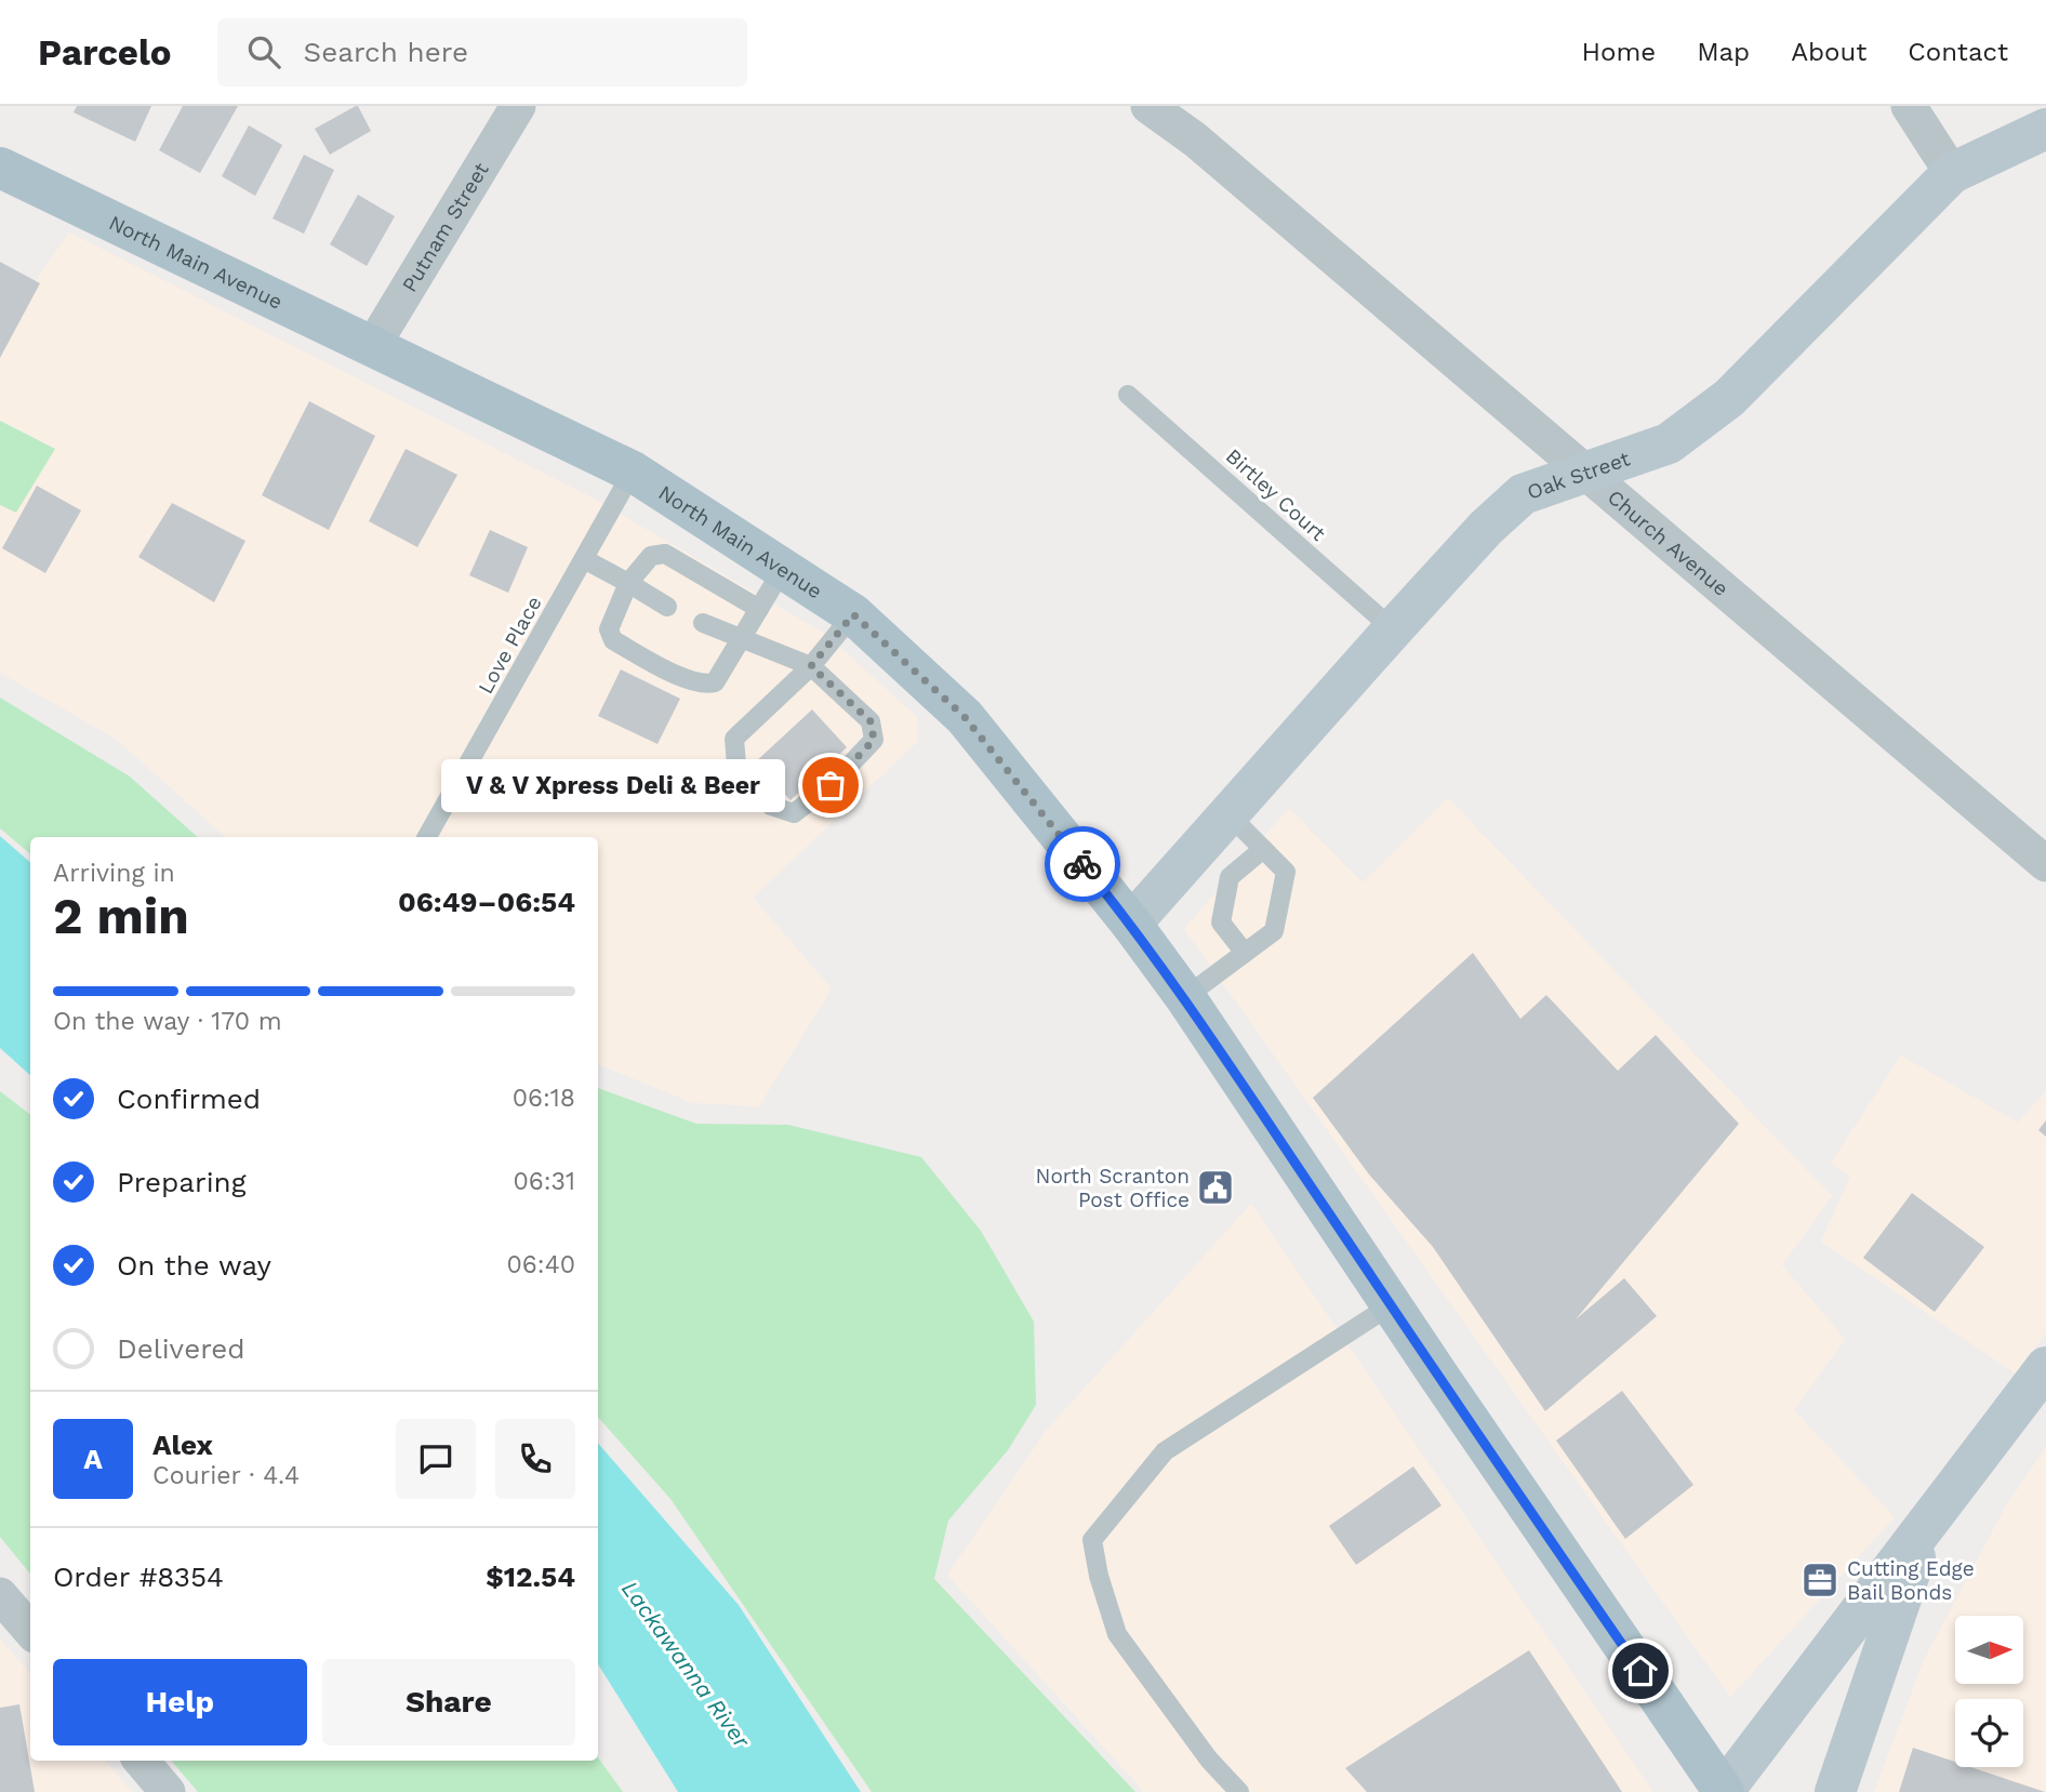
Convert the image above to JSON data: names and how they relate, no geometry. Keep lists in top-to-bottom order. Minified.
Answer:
{"streets":{"main road":["North Main Avenue"],"street":["Putnam Street","Oak Street","Church Avenue"],"lane":["Birtley Court","Love Place"]},"crossings":[["Putnam Street","North Main Avenue"],["North Main Avenue","Oak Street"],["North Main Avenue","Love Place"],["Oak Street","Birtley Court"],["Oak Street","Church Avenue"]],"water":["Lackawanna River"],"places":{"other":["V & V Xpress Deli & Beer"],"public building":["North Scranton Post Office"],"office":["Cutting Edge Bail Bonds"]},"north":"right","page":{"header":"Parcelo","search":"Search here","nav":["Home","Map","About","Contact"],"bubble":"V & V Xpress Deli & Beer","heading":["2 min","Arriving in","06:49–06:54"],"panel":["Alex","Courier · 4.4","Order #8354","$12.54"],"bar":"On the way · 170 m","list":[["Confirmed","06:18"],["Preparing","06:31"],["On the way","06:40"],"Delivered"],"round":"A","buttons":["Help","Share"]}}
